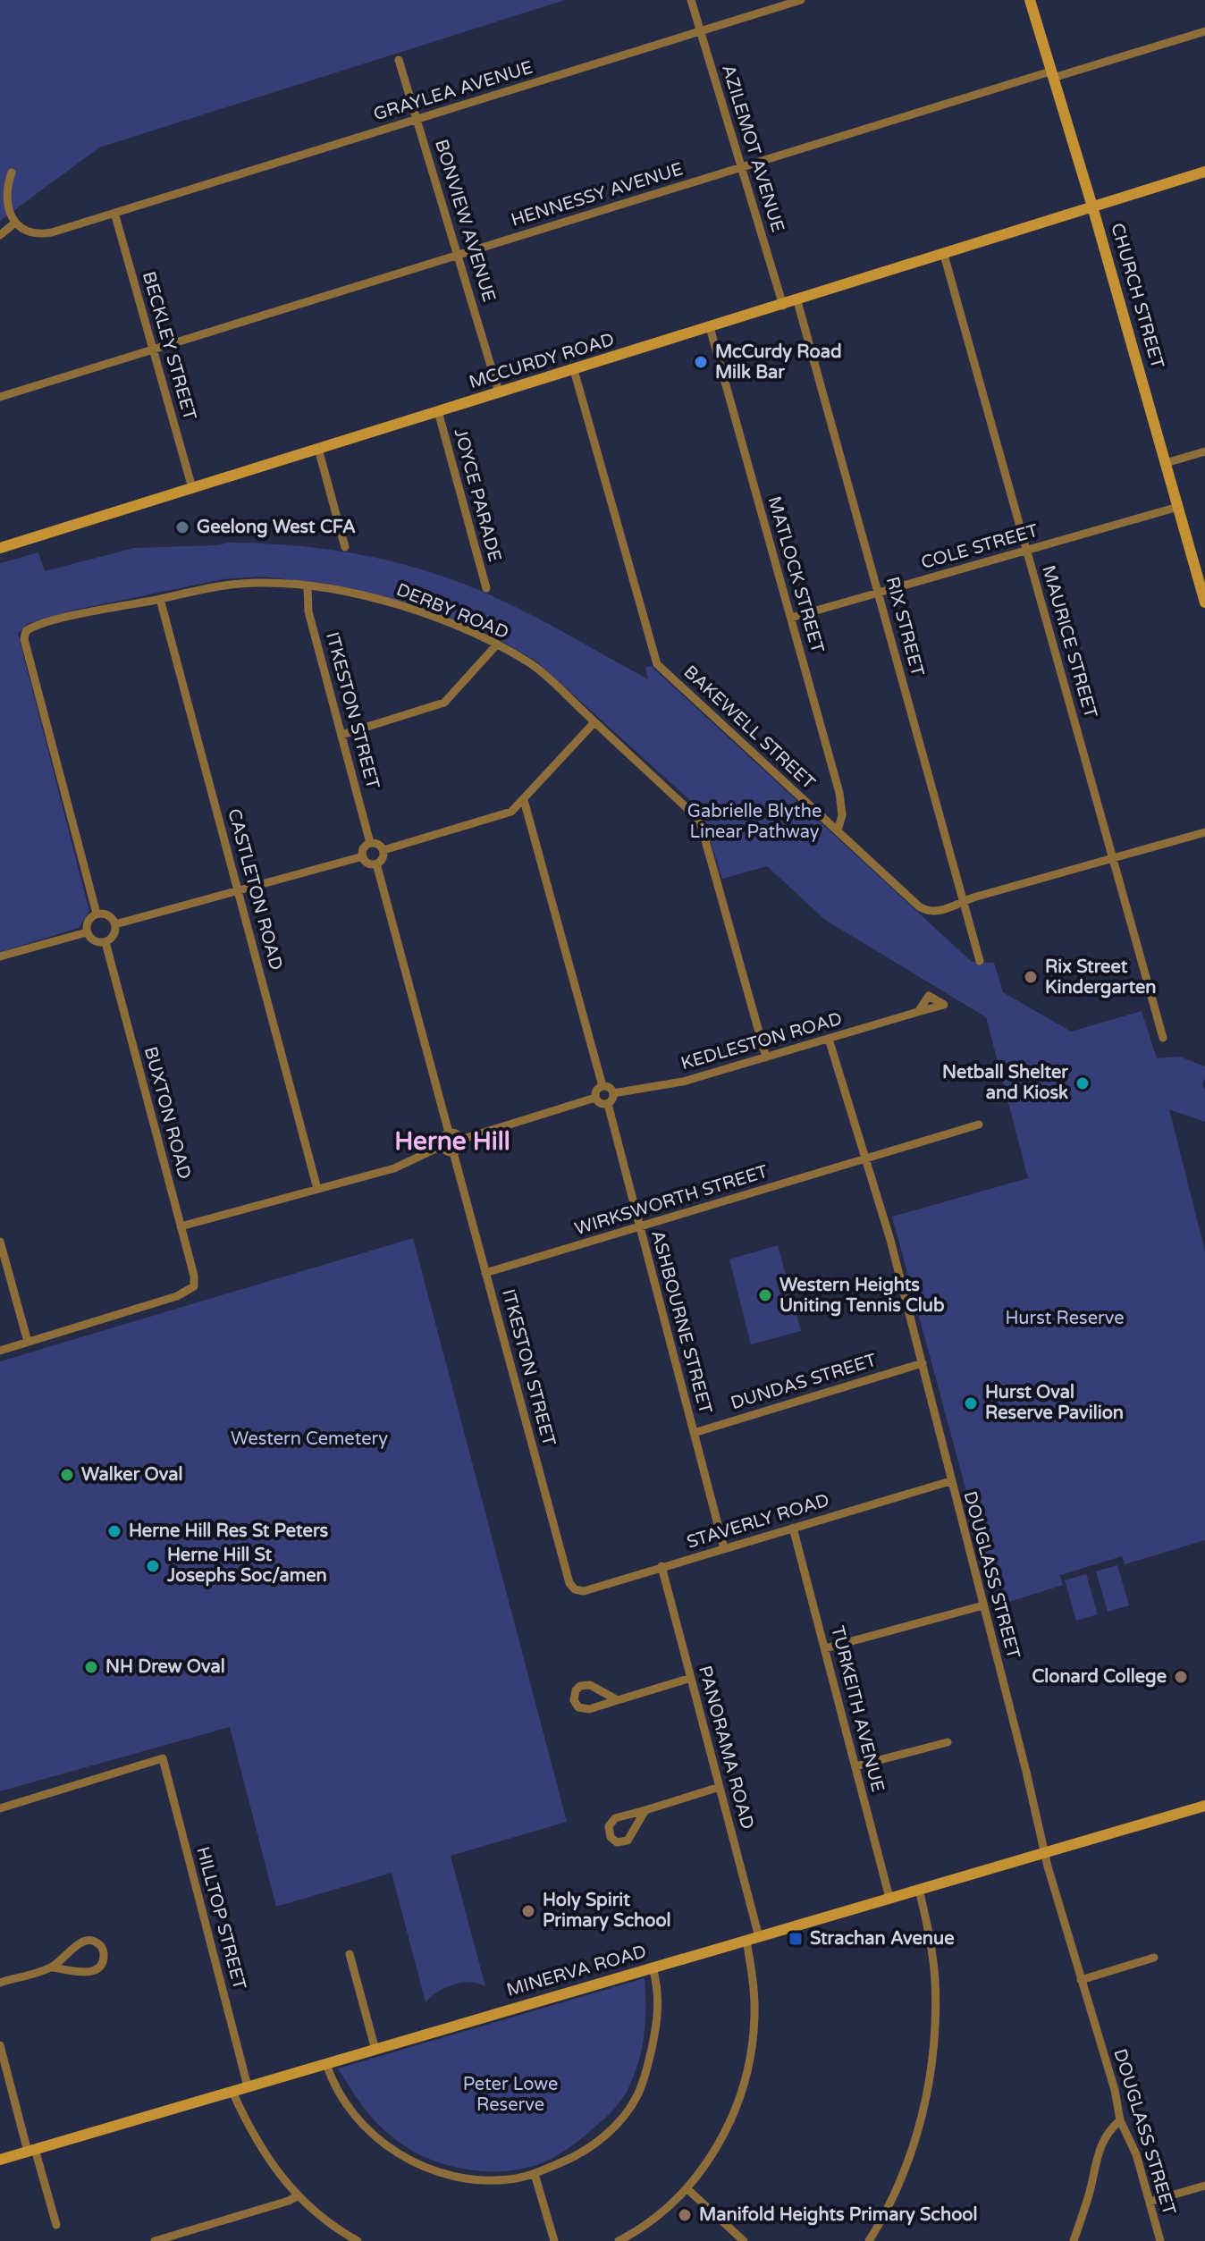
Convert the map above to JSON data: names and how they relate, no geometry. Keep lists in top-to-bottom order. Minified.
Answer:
{"streets":{"street":["GRAYLEA AVENUE","AZILEMOT AVENUE","HENNESSY AVENUE","BONVIEW AVENUE","CHURCH STREET","BECKLEY STREET","MCCURDY ROAD","JOYCE PARADE","COLE STREET","MATLOCK STREET","DERBY ROAD","RIX STREET","MAURICE STREET","ITKESTON STREET","BAKEWELL STREET","CASTLETON ROAD","KEDLESTON ROAD","BUXTON ROAD","WIRKSWORTH STREET","ASHBOURNE STREET","DUNDAS STREET","STAVERLY ROAD","DOUGLASS STREET","TURKEITH AVENUE","PANORAMA ROAD","HILLTOP STREET","MINERVA ROAD"]},"crossings":[["GRAYLEA AVENUE","AZILEMOT AVENUE"],["GRAYLEA AVENUE","BONVIEW AVENUE"],["GRAYLEA AVENUE","BECKLEY STREET"],["AZILEMOT AVENUE","HENNESSY AVENUE"],["AZILEMOT AVENUE","MCCURDY ROAD"],["HENNESSY AVENUE","BONVIEW AVENUE"],["HENNESSY AVENUE","CHURCH STREET"],["HENNESSY AVENUE","BECKLEY STREET"],["BONVIEW AVENUE","MCCURDY ROAD"],["CHURCH STREET","MCCURDY ROAD"],["CHURCH STREET","COLE STREET"],["BECKLEY STREET","MCCURDY ROAD"],["MCCURDY ROAD","JOYCE PARADE"],["MCCURDY ROAD","MATLOCK STREET"],["MCCURDY ROAD","RIX STREET"],["MCCURDY ROAD","MAURICE STREET"],["MCCURDY ROAD","BAKEWELL STREET"],["COLE STREET","MATLOCK STREET"],["COLE STREET","RIX STREET"],["COLE STREET","MAURICE STREET"],["MATLOCK STREET","BAKEWELL STREET"],["DERBY ROAD","ITKESTON STREET"],["DERBY ROAD","CASTLETON ROAD"],["DERBY ROAD","KEDLESTON ROAD"],["DERBY ROAD","BUXTON ROAD"],["RIX STREET","BAKEWELL STREET"],["MAURICE STREET","BAKEWELL STREET"],["ITKESTON STREET","WIRKSWORTH STREET"],["ITKESTON STREET","STAVERLY ROAD"],["KEDLESTON ROAD","ASHBOURNE STREET"],["KEDLESTON ROAD","DOUGLASS STREET"],["WIRKSWORTH STREET","ASHBOURNE STREET"],["WIRKSWORTH STREET","DOUGLASS STREET"],["ASHBOURNE STREET","DUNDAS STREET"],["ASHBOURNE STREET","STAVERLY ROAD"],["DUNDAS STREET","DOUGLASS STREET"],["STAVERLY ROAD","DOUGLASS STREET"],["STAVERLY ROAD","TURKEITH AVENUE"],["STAVERLY ROAD","PANORAMA ROAD"],["DOUGLASS STREET","MINERVA ROAD"],["TURKEITH AVENUE","MINERVA ROAD"],["PANORAMA ROAD","MINERVA ROAD"],["HILLTOP STREET","MINERVA ROAD"]],"districts":["Herne Hill"],"parks":["Gabrielle Blythe Linear Pathway","Hurst Reserve","Western Cemetery","Peter Lowe Reserve"],"places":{"other":["McCurdy Road Milk Bar","Geelong West CFA","Rix Street Kindergarten","Netball Shelter and Kiosk","Western Heights Uniting Tennis Club","Hurst Oval Reserve Pavilion","Walker Oval","Herne Hill Res St Peters","Herne Hill St Josephs Soc/amen","NH Drew Oval","Clonard College","Holy Spirit Primary School","Manifold Heights Primary School"],"transit":["Strachan Avenue"]}}
